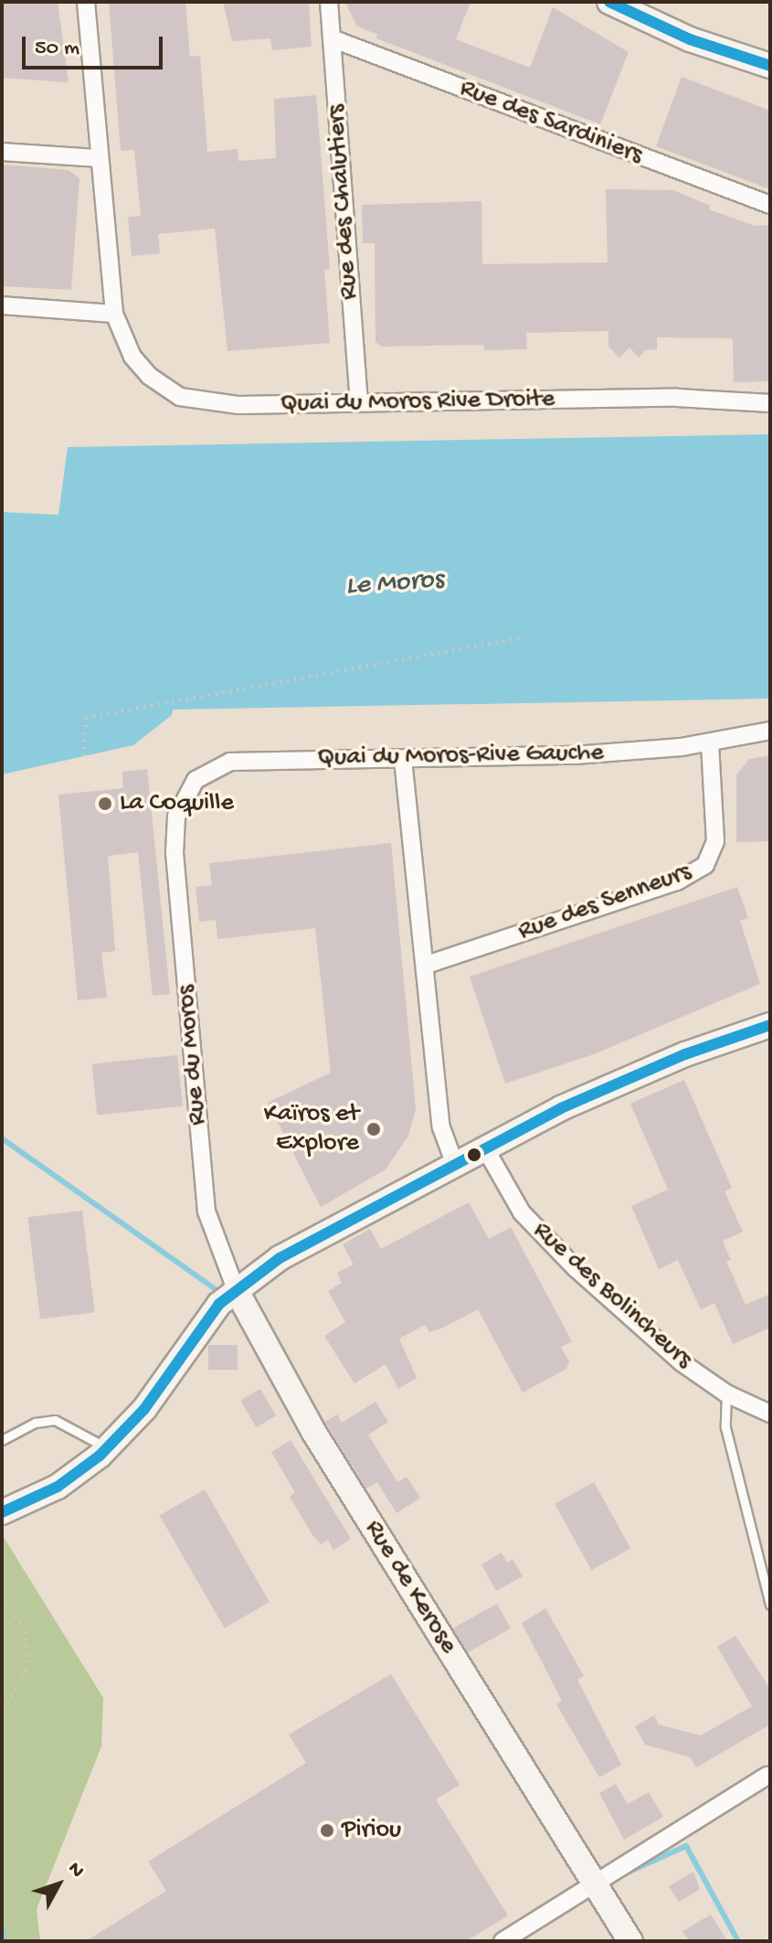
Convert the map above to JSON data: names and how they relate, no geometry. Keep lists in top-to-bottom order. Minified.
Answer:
{"streets":{"main road":["Rue de Kerose"],"street":["Rue des Sardiniers","Rue des Chalutiers","Quai du Moros Rive Droite","Quai du Moros-Rive Gauche","Rue des Senneurs","Rue du Moros","Rue des Bolincheurs"]},"crossings":[["Rue des Sardiniers","Rue des Chalutiers"],["Rue des Chalutiers","Quai du Moros Rive Droite"],["Quai du Moros-Rive Gauche","Rue des Senneurs"],["Quai du Moros-Rive Gauche","Rue du Moros"],["Rue du Moros","Rue de Kerose"]],"water":["Le Moros"],"places":["La Coquille","Kaïros et Explore","Piriou"],"scale_bar":"50 m","north":"top right"}
